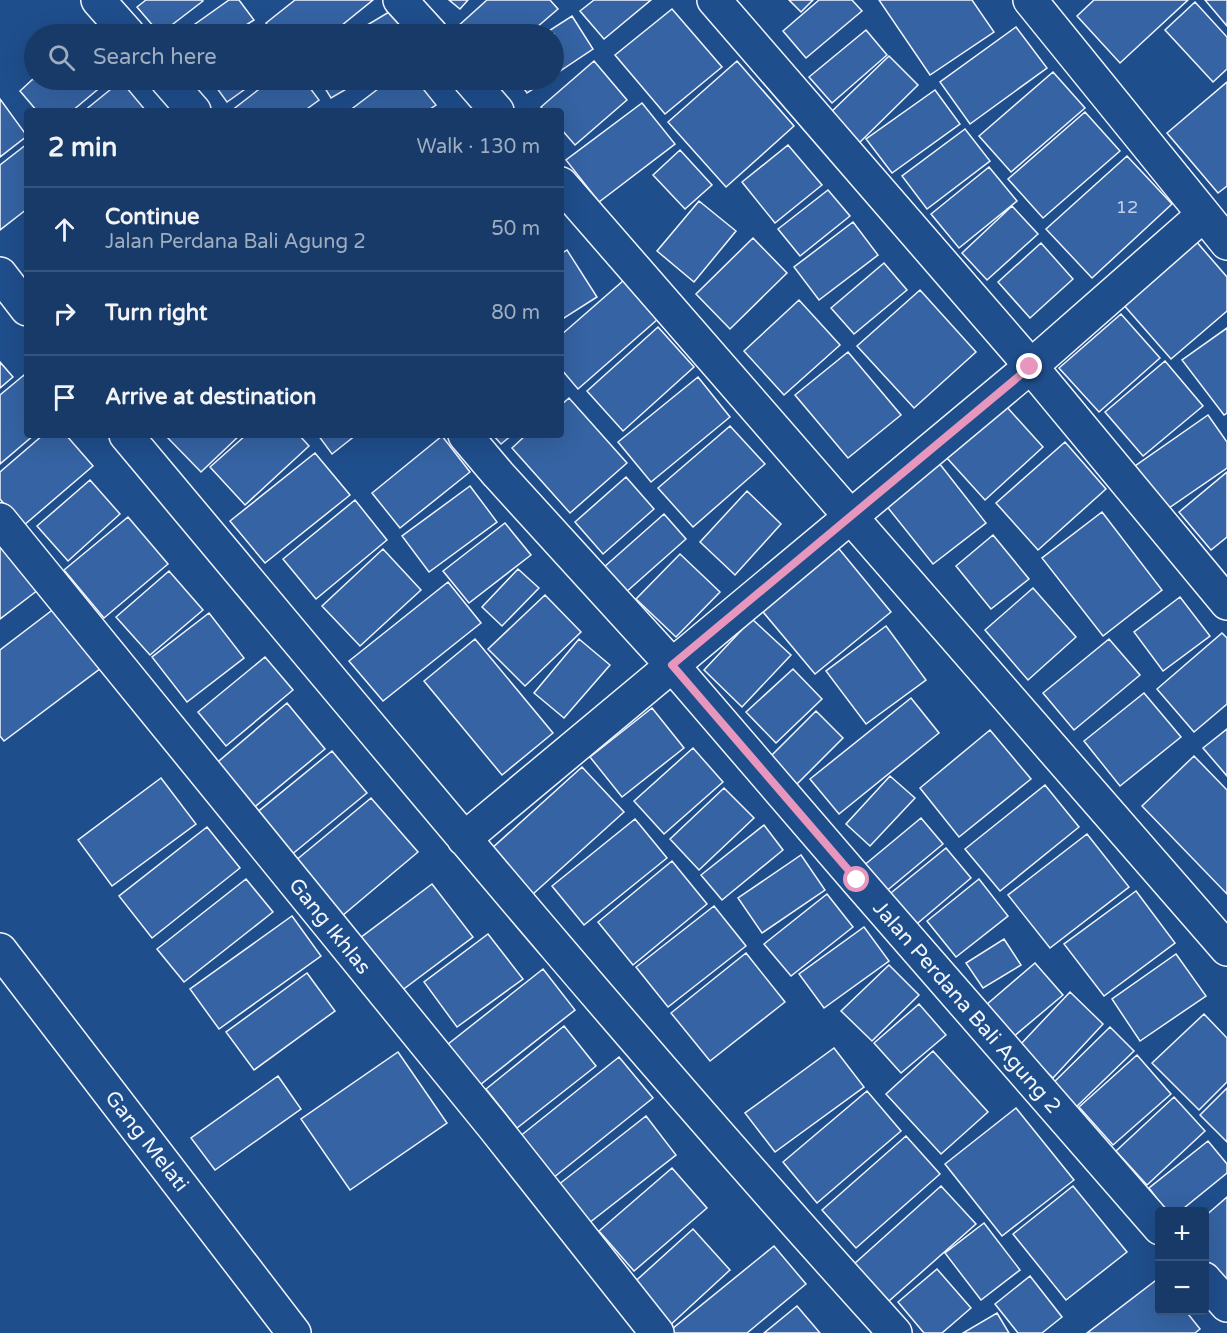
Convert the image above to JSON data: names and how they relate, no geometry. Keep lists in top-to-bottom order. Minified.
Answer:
{"streets":{"street":["Gang Ikhlas","Jalan Perdana Bali Agung 2","Gang Melati"]},"house_numbers":["12"],"page":{"search":"Search here","heading":["2 min","Walk · 130 m"],"list":[["Continue","Jalan Perdana Bali Agung 2","50 m"],["Turn right","80 m"],"Arrive at destination"],"map_buttons":["+","−"]}}
